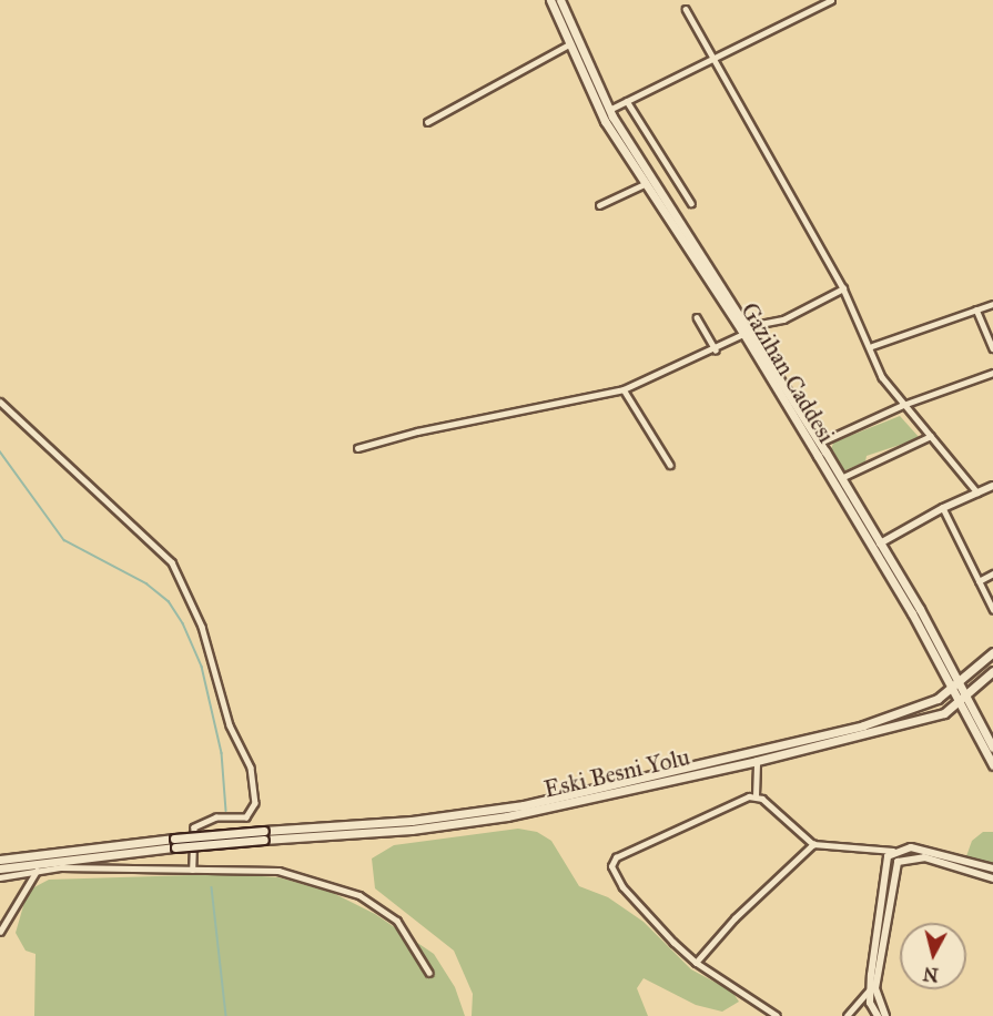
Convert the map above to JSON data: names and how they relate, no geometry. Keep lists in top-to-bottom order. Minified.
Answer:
{"streets":{"main road":["Gazihan Caddesi","Eski Besni Yolu"]},"crossings":[["Gazihan Caddesi","Eski Besni Yolu"]],"north":"bottom"}
